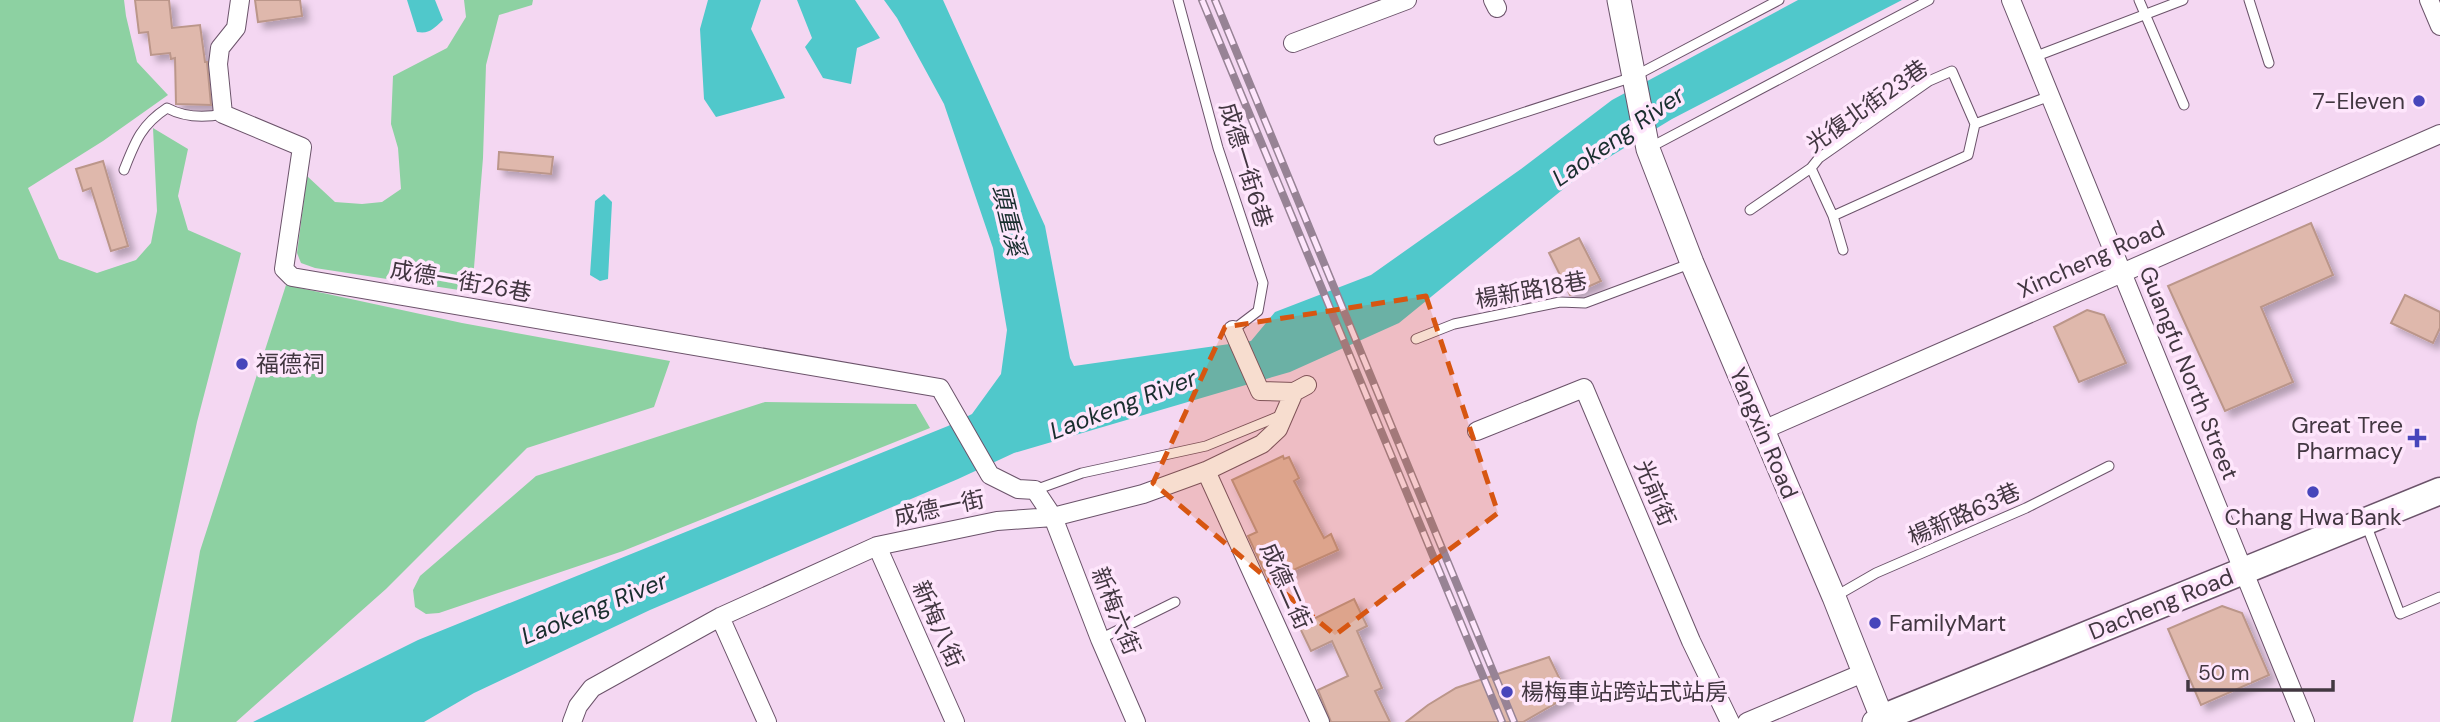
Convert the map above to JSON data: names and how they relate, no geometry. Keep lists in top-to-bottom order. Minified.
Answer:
{"streets":{"main road":["Dacheng Road"],"street":["Xincheng Road","成德一街26巷","Guangfu North Street","Yangxin Road","光前街","成德一街","成德二街","新梅六街","新梅八街"],"lane":["光復北街23巷","成德一街6巷","楊新路18巷","楊新路63巷"]},"crossings":[["成德一街6巷","成德一街"],["Xincheng Road","Guangfu North Street"],["Xincheng Road","Yangxin Road"],["楊新路18巷","Yangxin Road"],["Guangfu North Street","Dacheng Road"],["Yangxin Road","楊新路63巷"],["Yangxin Road","Dacheng Road"],["成德一街","成德二街"],["成德一街","新梅六街"],["成德一街","新梅八街"]],"water":["Laokeng River","頭重溪"],"places":{"other":["7-Eleven","福德祠","Chang Hwa Bank","FamilyMart","楊梅車站跨站式站房"],"health":["Great Tree Pharmacy"]},"scale_bar":"50 m"}
